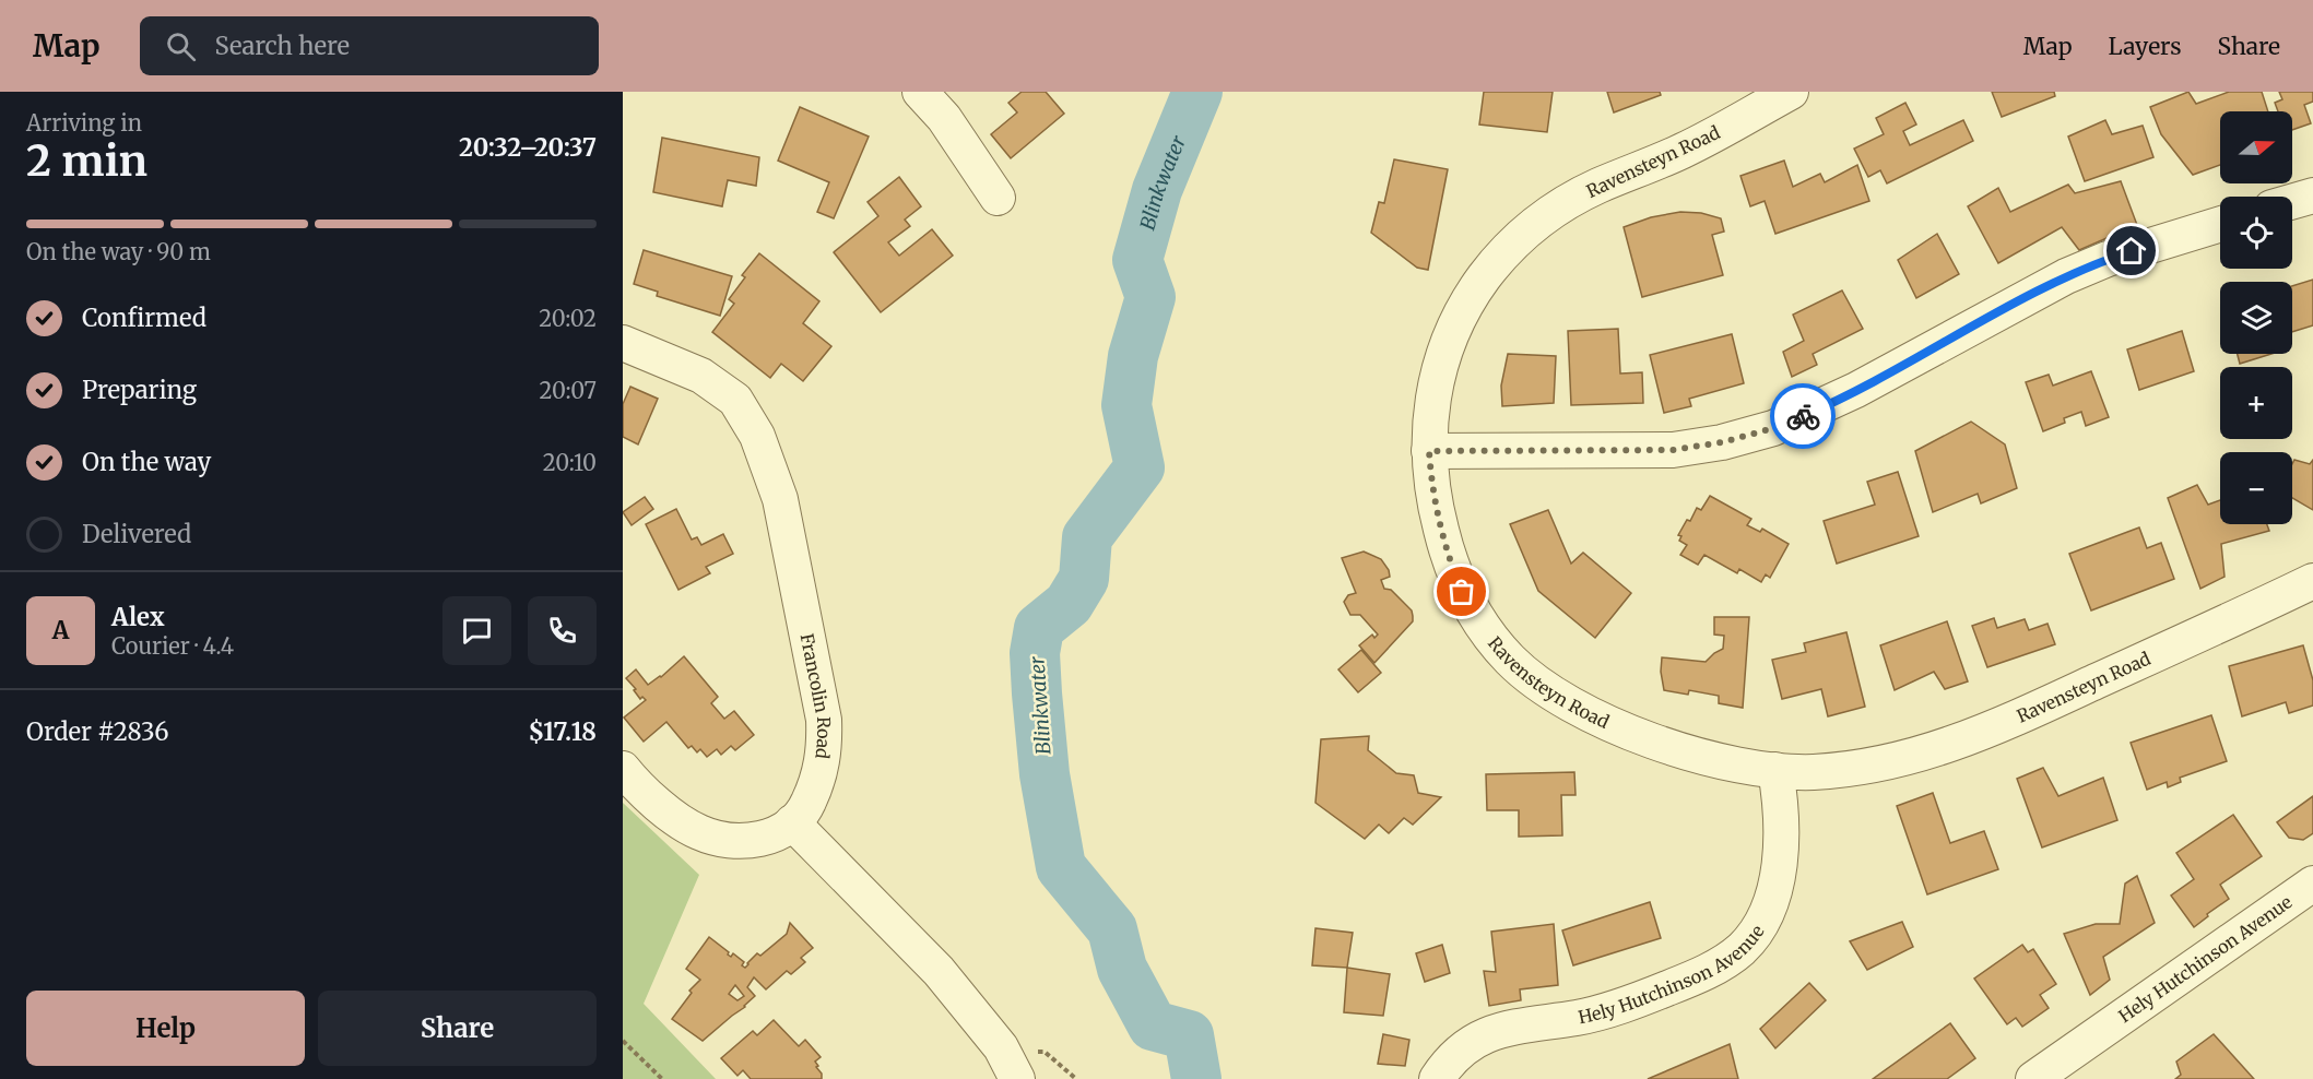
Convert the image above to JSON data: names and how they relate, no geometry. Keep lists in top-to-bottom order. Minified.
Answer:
{"streets":{"street":["Ravensteyn Road","Francolin Road","Hely Hutchinson Avenue"]},"crossings":[["Ravensteyn Road","Hely Hutchinson Avenue"]],"water":["Blinkwater"],"north":"right","page":{"header":"Map","search":"Search here","nav":["Map","Layers","Share"],"heading":["2 min","Arriving in","20:32–20:37"],"panel":["Alex","Courier · 4.4","Order #2836","$17.18"],"map_buttons":["+","−"],"bar":"On the way · 90 m","list":[["Confirmed","20:02"],["Preparing","20:07"],["On the way","20:10"],"Delivered"],"round":"A","buttons":["Help","Share"]}}
